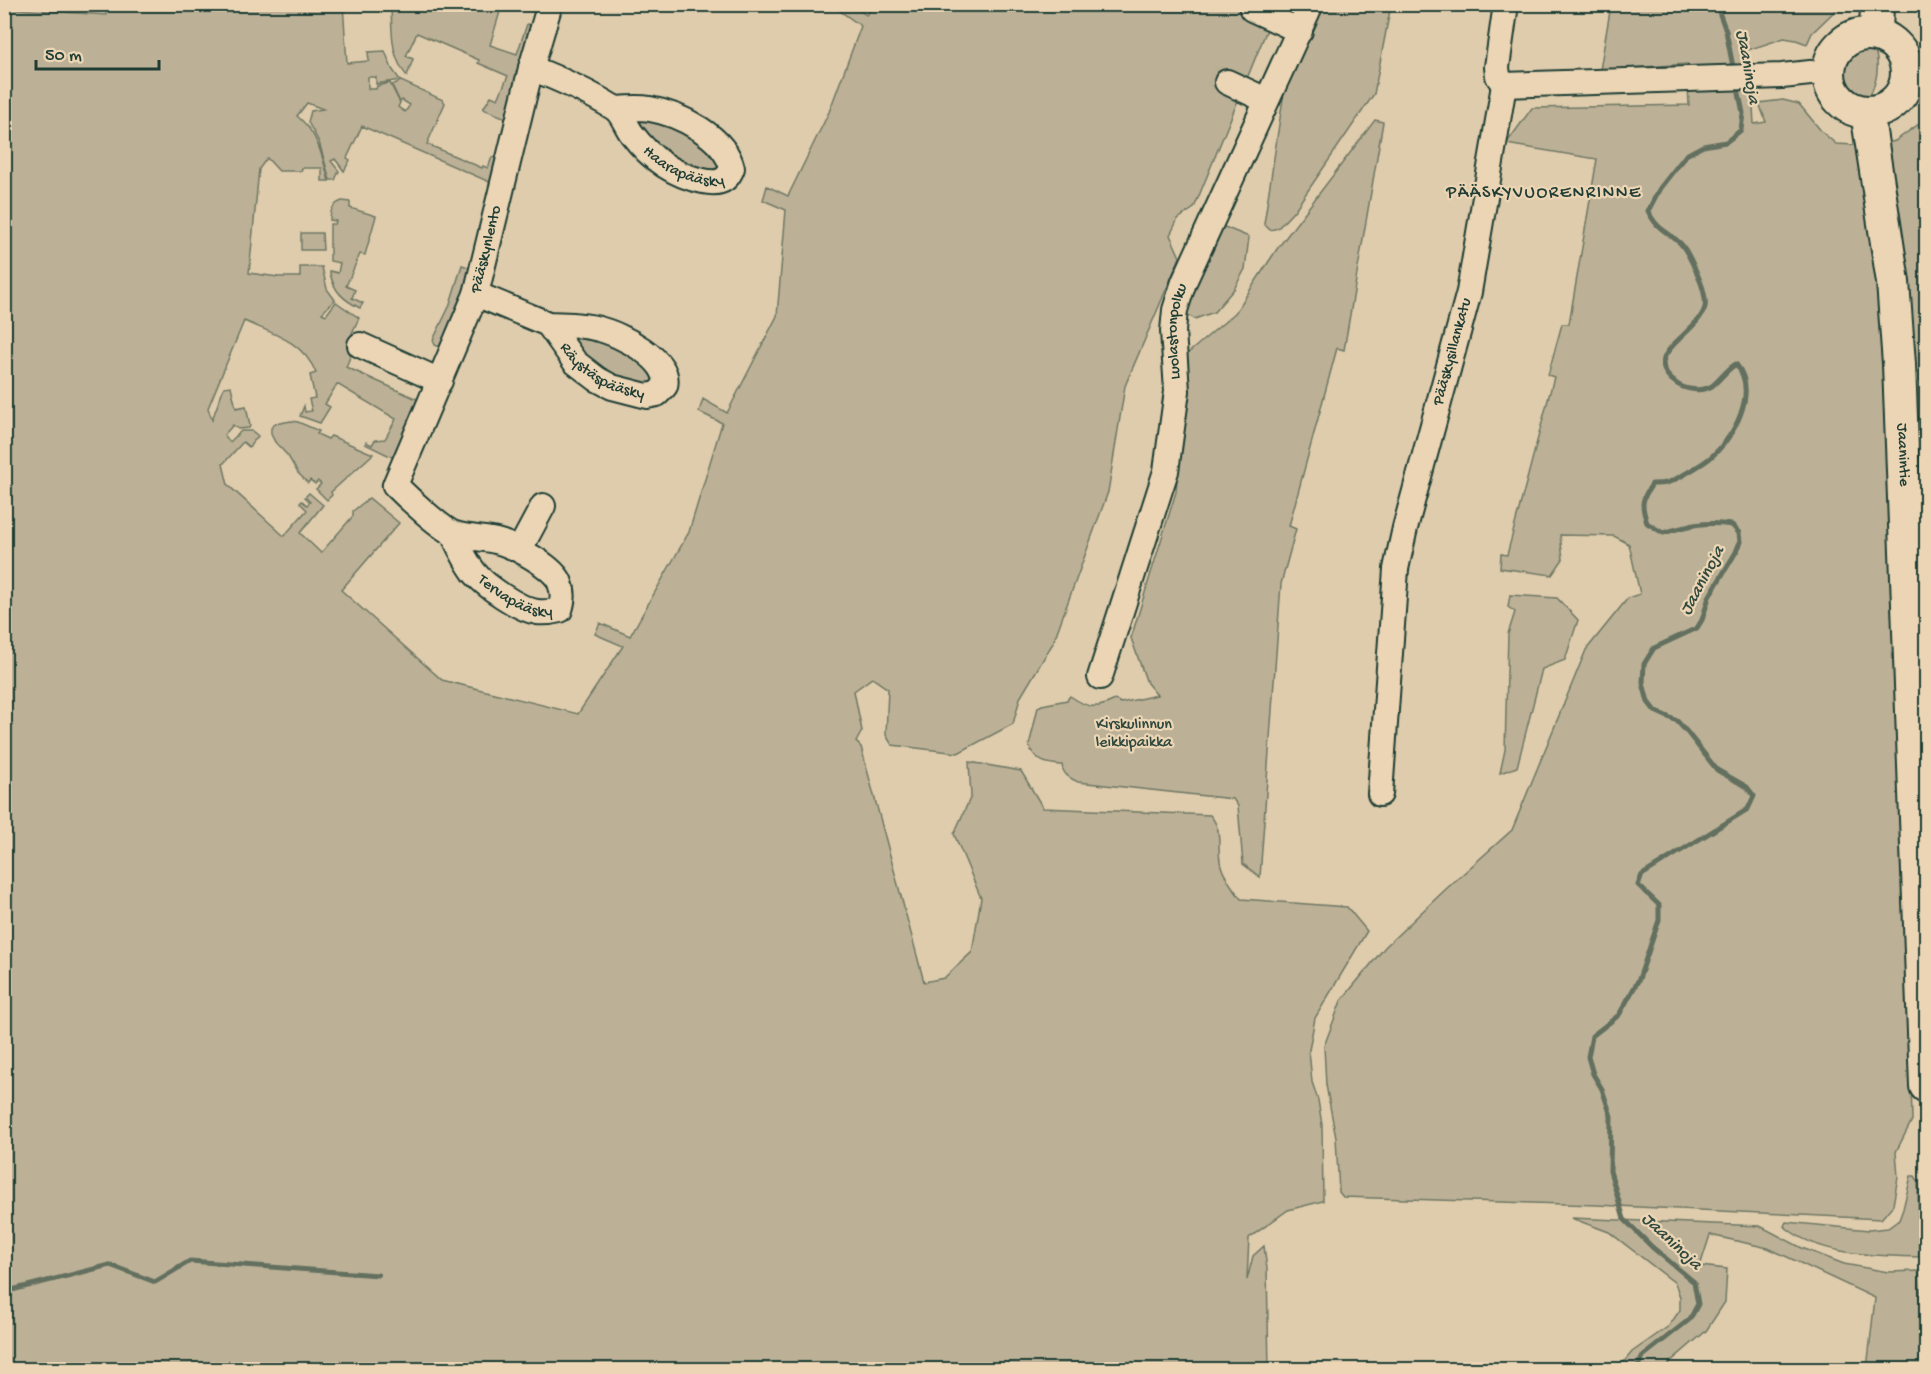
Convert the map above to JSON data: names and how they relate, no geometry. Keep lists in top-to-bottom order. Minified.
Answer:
{"streets":{"main road":["Jaanintie"],"street":["Pääskynlento","Luolastonpolku","Pääskysillankatu","Räystäspääsky","Tervapääsky"]},"crossings":[["Pääskynlento","Räystäspääsky"],["Pääskynlento","Tervapääsky"]],"districts":["PÄÄSKYVUORENRINNE"],"water":["Jaaninoja"],"parks":["Kirskulinnun leikkipaikka"],"scale_bar":"50 m"}
